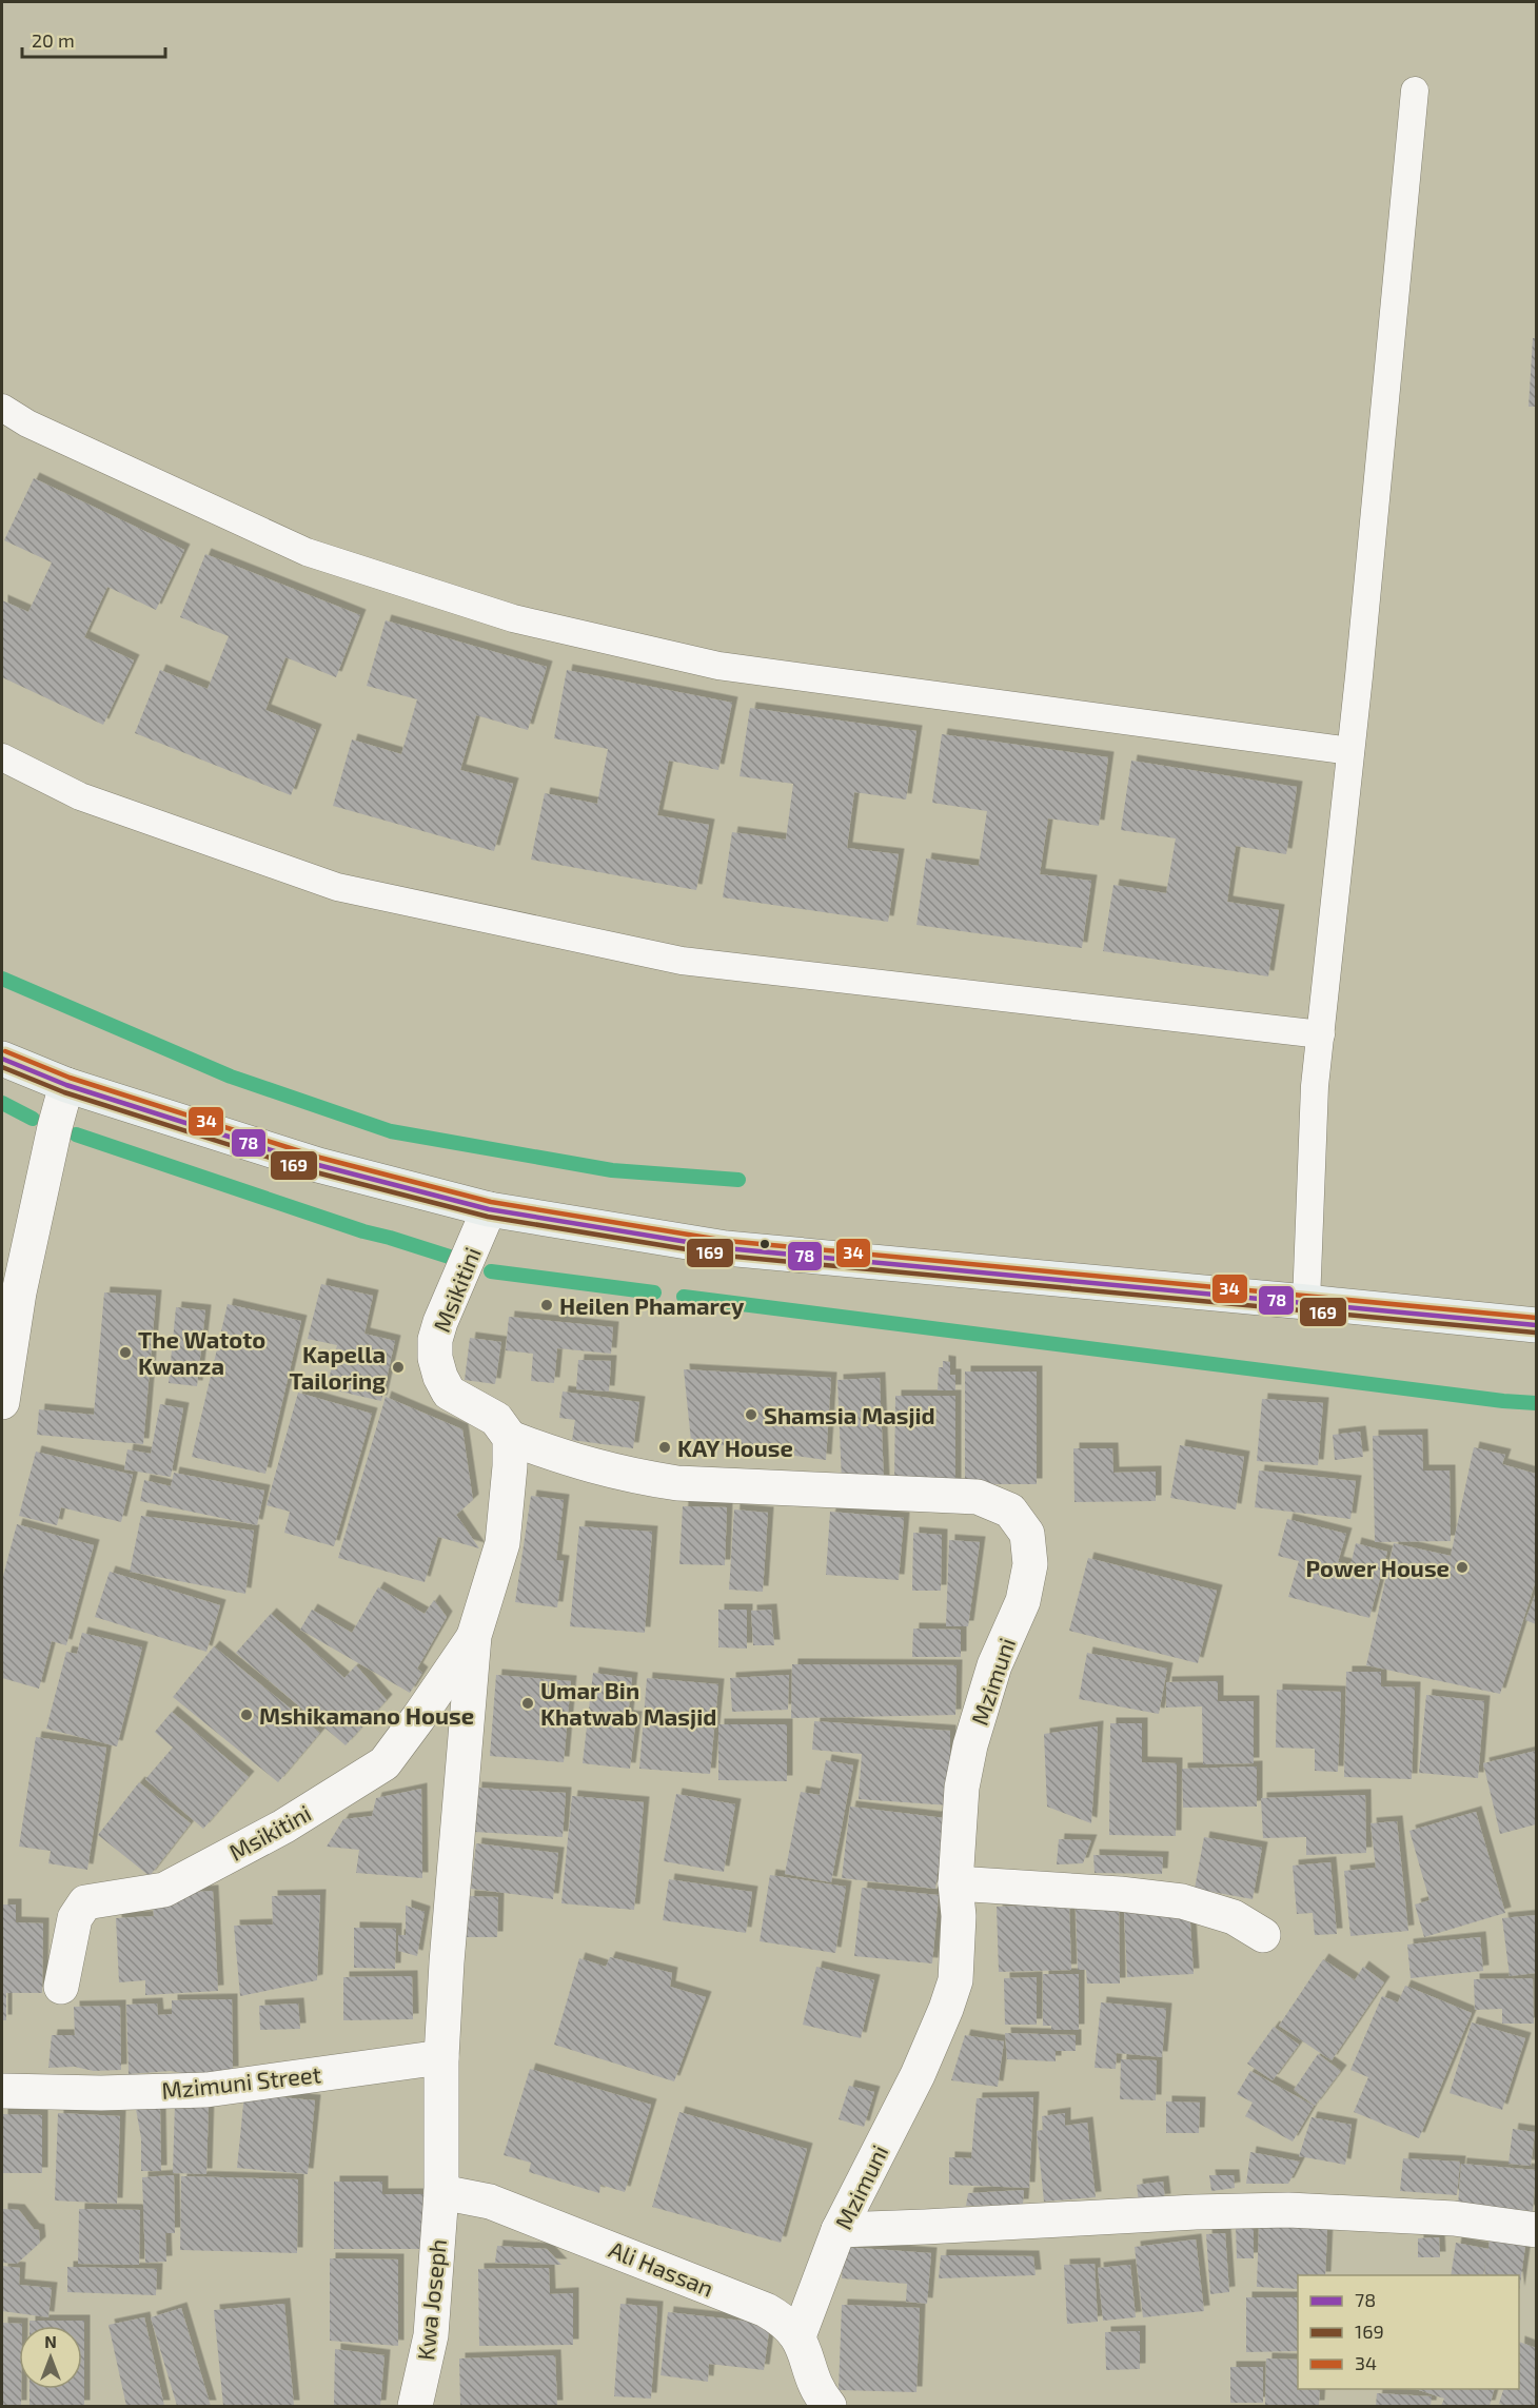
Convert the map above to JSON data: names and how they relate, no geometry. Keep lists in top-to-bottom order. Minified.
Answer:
{"streets":{"street":["Msikitini","Mzimuni","Mzimuni Street","Ali Hassan","Kwa Joseph"]},"crossings":[["Msikitini","Mzimuni"],["Msikitini","Mzimuni Street"],["Msikitini","Ali Hassan"],["Msikitini","Kwa Joseph"],["Mzimuni","Ali Hassan"],["Ali Hassan","Kwa Joseph"]],"places":["Heilen Phamarcy","The Watoto Kwanza","Kapella Tailoring","Shamsia Masjid","KAY House","Power House","Umar Bin Khatwab Masjid","Mshikamano House"],"lines":["transit line 34","transit line 78","transit line 169"],"legend":["78","169","34"],"scale_bar":"20 m","north":"top"}
